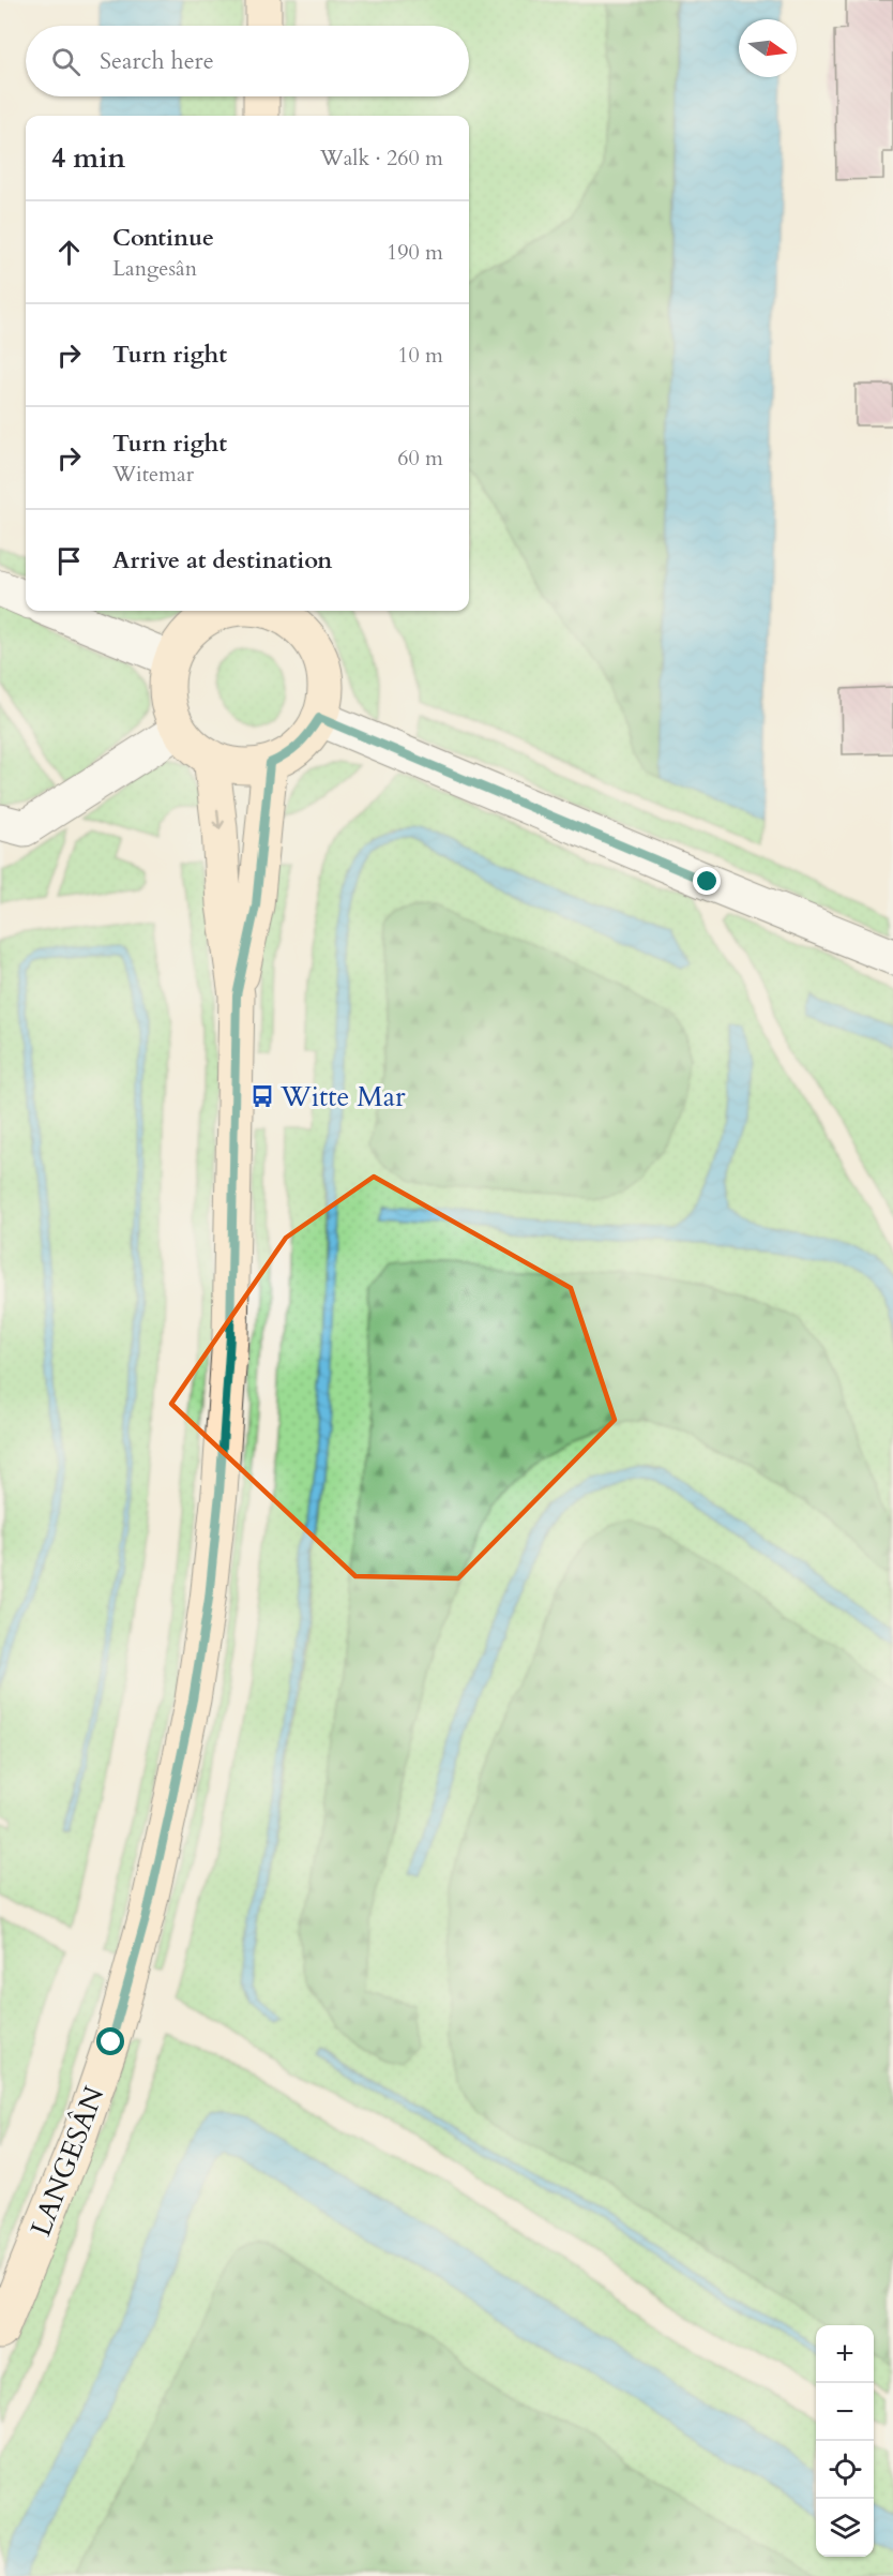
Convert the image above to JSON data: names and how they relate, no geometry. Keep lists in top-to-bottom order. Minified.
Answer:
{"streets":{"street":["LANGESÂN"]},"places":{"bus stop":["Witte Mar"]},"north":"right","page":{"search":"Search here","heading":["4 min","Walk · 260 m"],"list":[["Continue","Langesân","190 m"],["Turn right","10 m"],["Turn right","Witemar","60 m"],"Arrive at destination"],"map_buttons":["+","−"]}}
